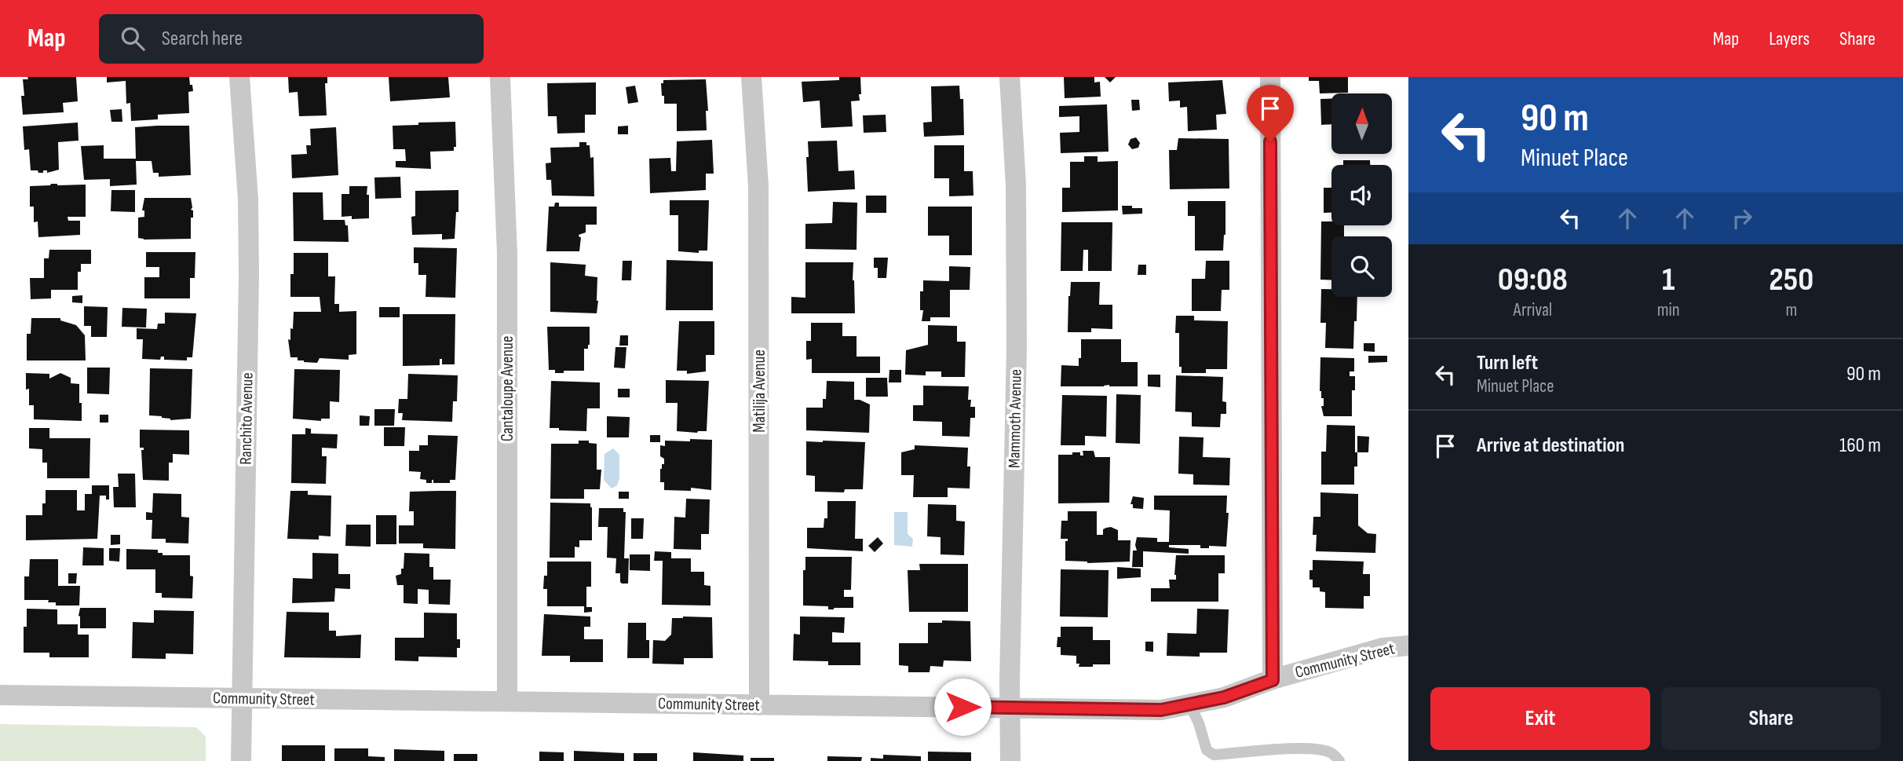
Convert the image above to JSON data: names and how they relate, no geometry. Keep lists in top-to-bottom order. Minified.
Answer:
{"streets":{"street":["Cantaloupe Avenue","Matilija Avenue","Ranchito Avenue","Mammoth Avenue","Community Street"]},"crossings":[["Cantaloupe Avenue","Community Street"],["Matilija Avenue","Community Street"],["Ranchito Avenue","Community Street"],["Mammoth Avenue","Community Street"]],"north":"top","page":{"header":"Map","search":"Search here","nav":["Map","Layers","Share"],"turn":["90 m","Minuet Place"],"eta":["09:08","Arrival","1","min","250","m"],"list":[{"name":"Turn left","note":"Minuet Place","value":"90 m"},{"name":"Arrive at destination","value":"160 m"}],"buttons":["Exit","Share"]}}
